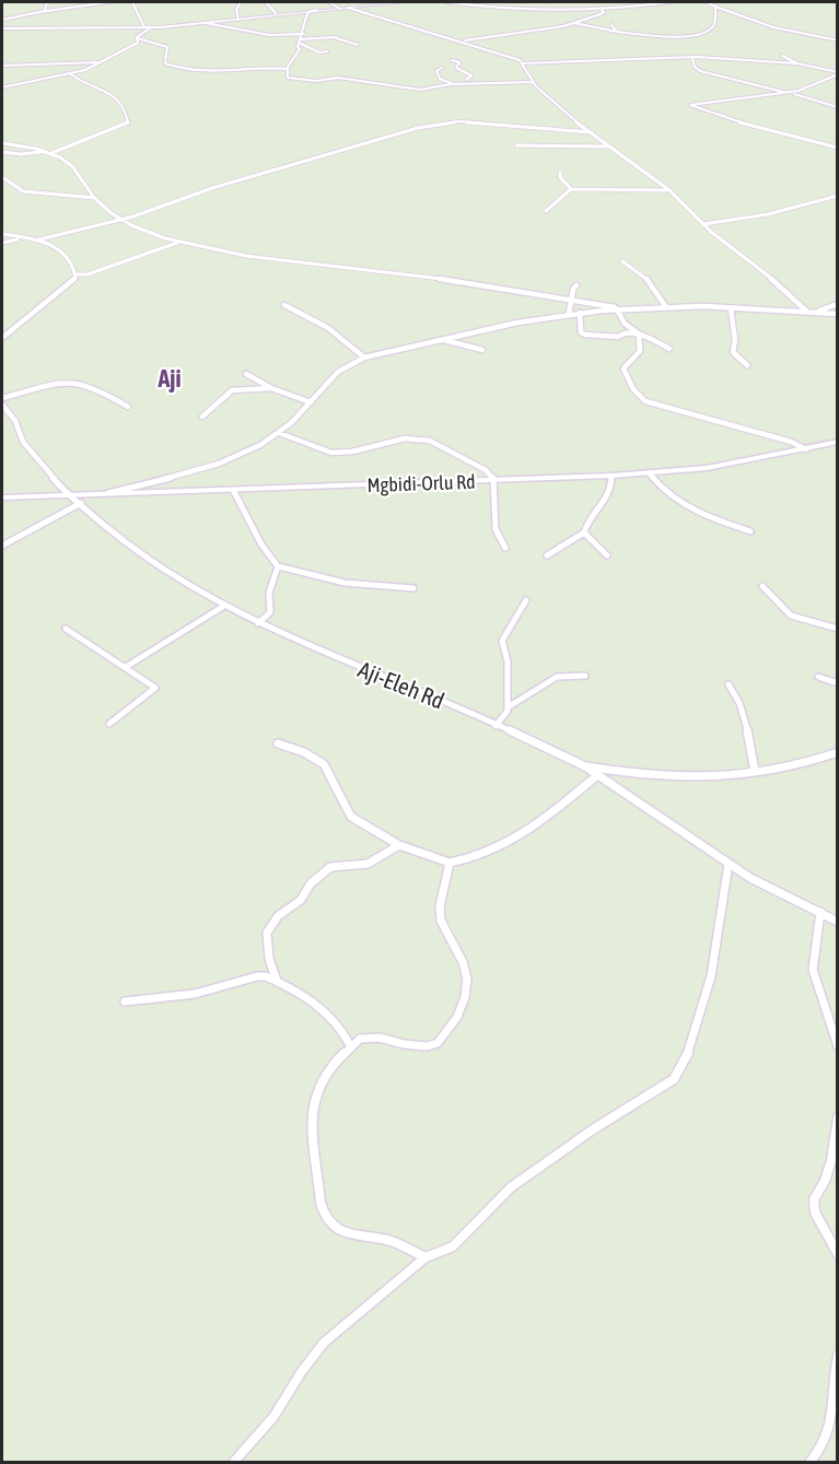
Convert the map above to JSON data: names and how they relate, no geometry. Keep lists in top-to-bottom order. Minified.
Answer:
{"streets":{"main road":["Mgbidi-Orlu Rd"],"street":["Aji-Eleh Rd"]},"crossings":[["Mgbidi-Orlu Rd","Aji-Eleh Rd"]],"districts":["Aji"]}
